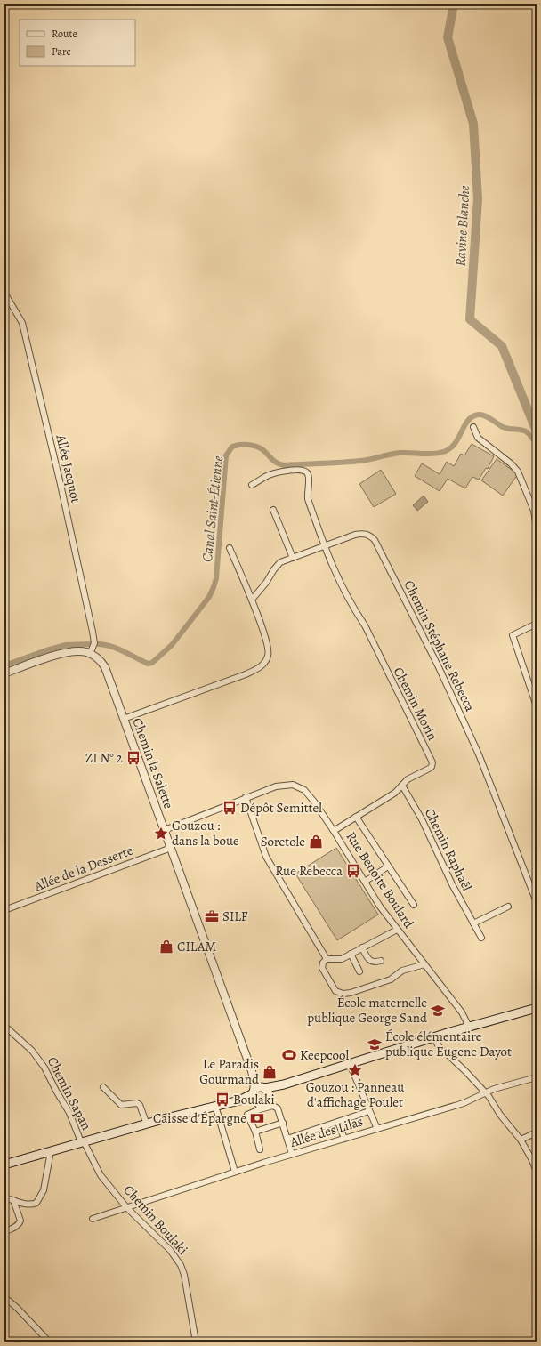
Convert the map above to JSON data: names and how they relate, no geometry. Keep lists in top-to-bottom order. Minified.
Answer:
{"streets":{"street":["Allée Jacquot","Chemin Stéphane Rebecca","Chemin Morin","Chemin la Salette","Chemin Raphaël","Allée de la Desserte","Rue Benoite Boulard","Chemin Sapan","Allée des Lilas","Chemin Boulaki"]},"crossings":[["Allée Jacquot","Chemin la Salette"],["Chemin Stéphane Rebecca","Chemin Morin"],["Chemin Morin","Chemin Raphaël"],["Chemin Morin","Rue Benoite Boulard"],["Chemin la Salette","Allée de la Desserte"],["Chemin Sapan","Chemin Boulaki"],["Allée des Lilas","Chemin Boulaki"]],"water":["Ravine Blanche","Canal Saint-Étienne"],"places":{"bus stop":["ZI N° 2","Dépôt Semittel","Rue Rebecca","Boulaki"],"place":["Gouzou : dans la boue","Gouzou : Panneau d'affichage Poulet"],"shop":["Soretole","CILAM","Le Paradis Gourmand"],"office":["SILF"],"school or university":["École maternelle publique George Sand","École élémentaire publique Eugene Dayot"],"sports":["Keepcool"],"bank":["Caisse d'Épargne"]},"legend":["Route","Parc"]}
